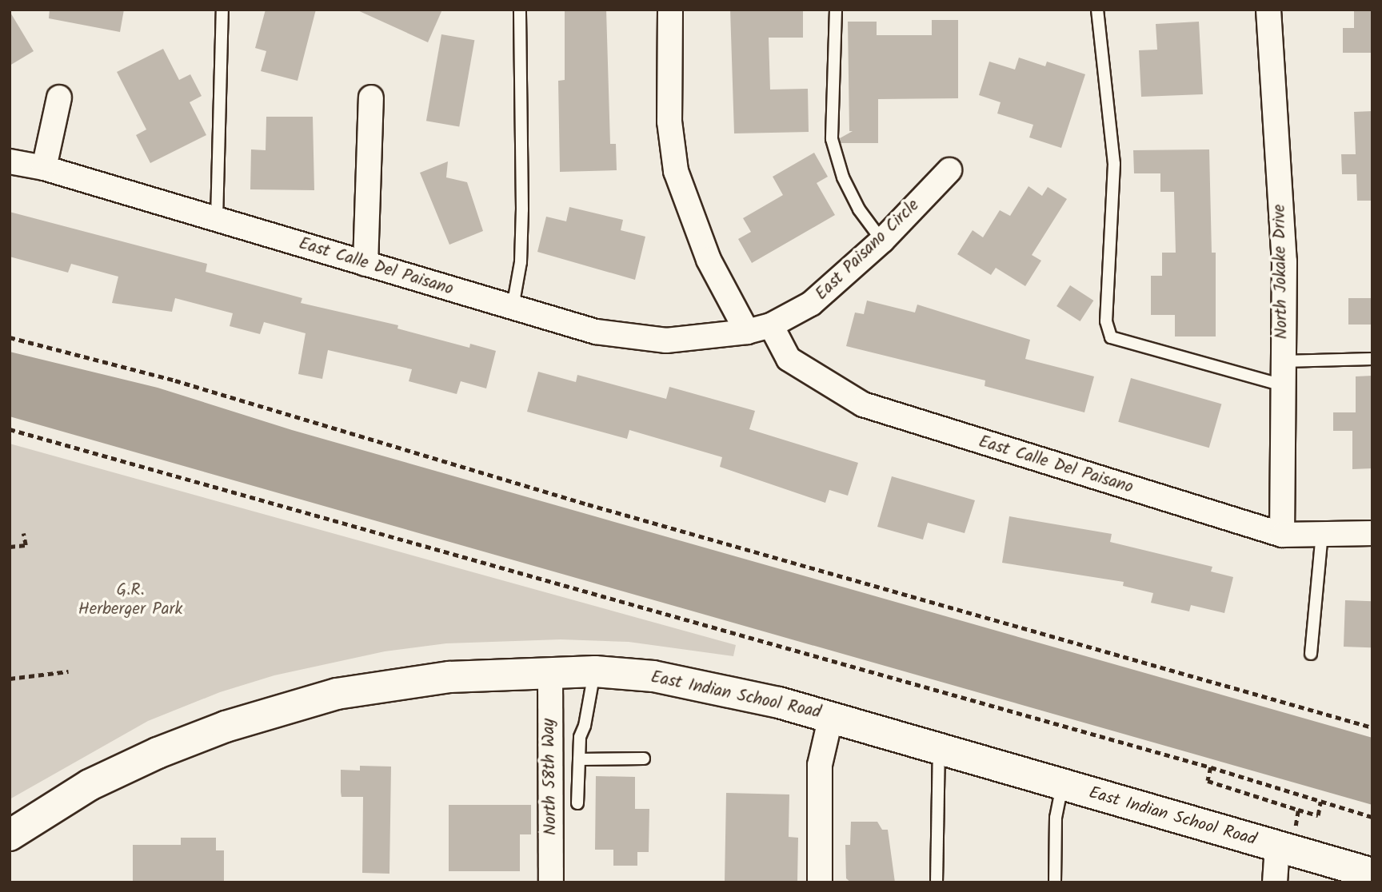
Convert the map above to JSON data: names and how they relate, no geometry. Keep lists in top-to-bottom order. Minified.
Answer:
{"streets":{"main road":["East Indian School Road"],"street":["East Paisano Circle","East Calle Del Paisano","North Jokake Drive","North 58th Way"]},"crossings":[["East Paisano Circle","East Calle Del Paisano"],["East Calle Del Paisano","North Jokake Drive"],["East Indian School Road","North 58th Way"]],"parks":["G.R. Herberger Park"]}
